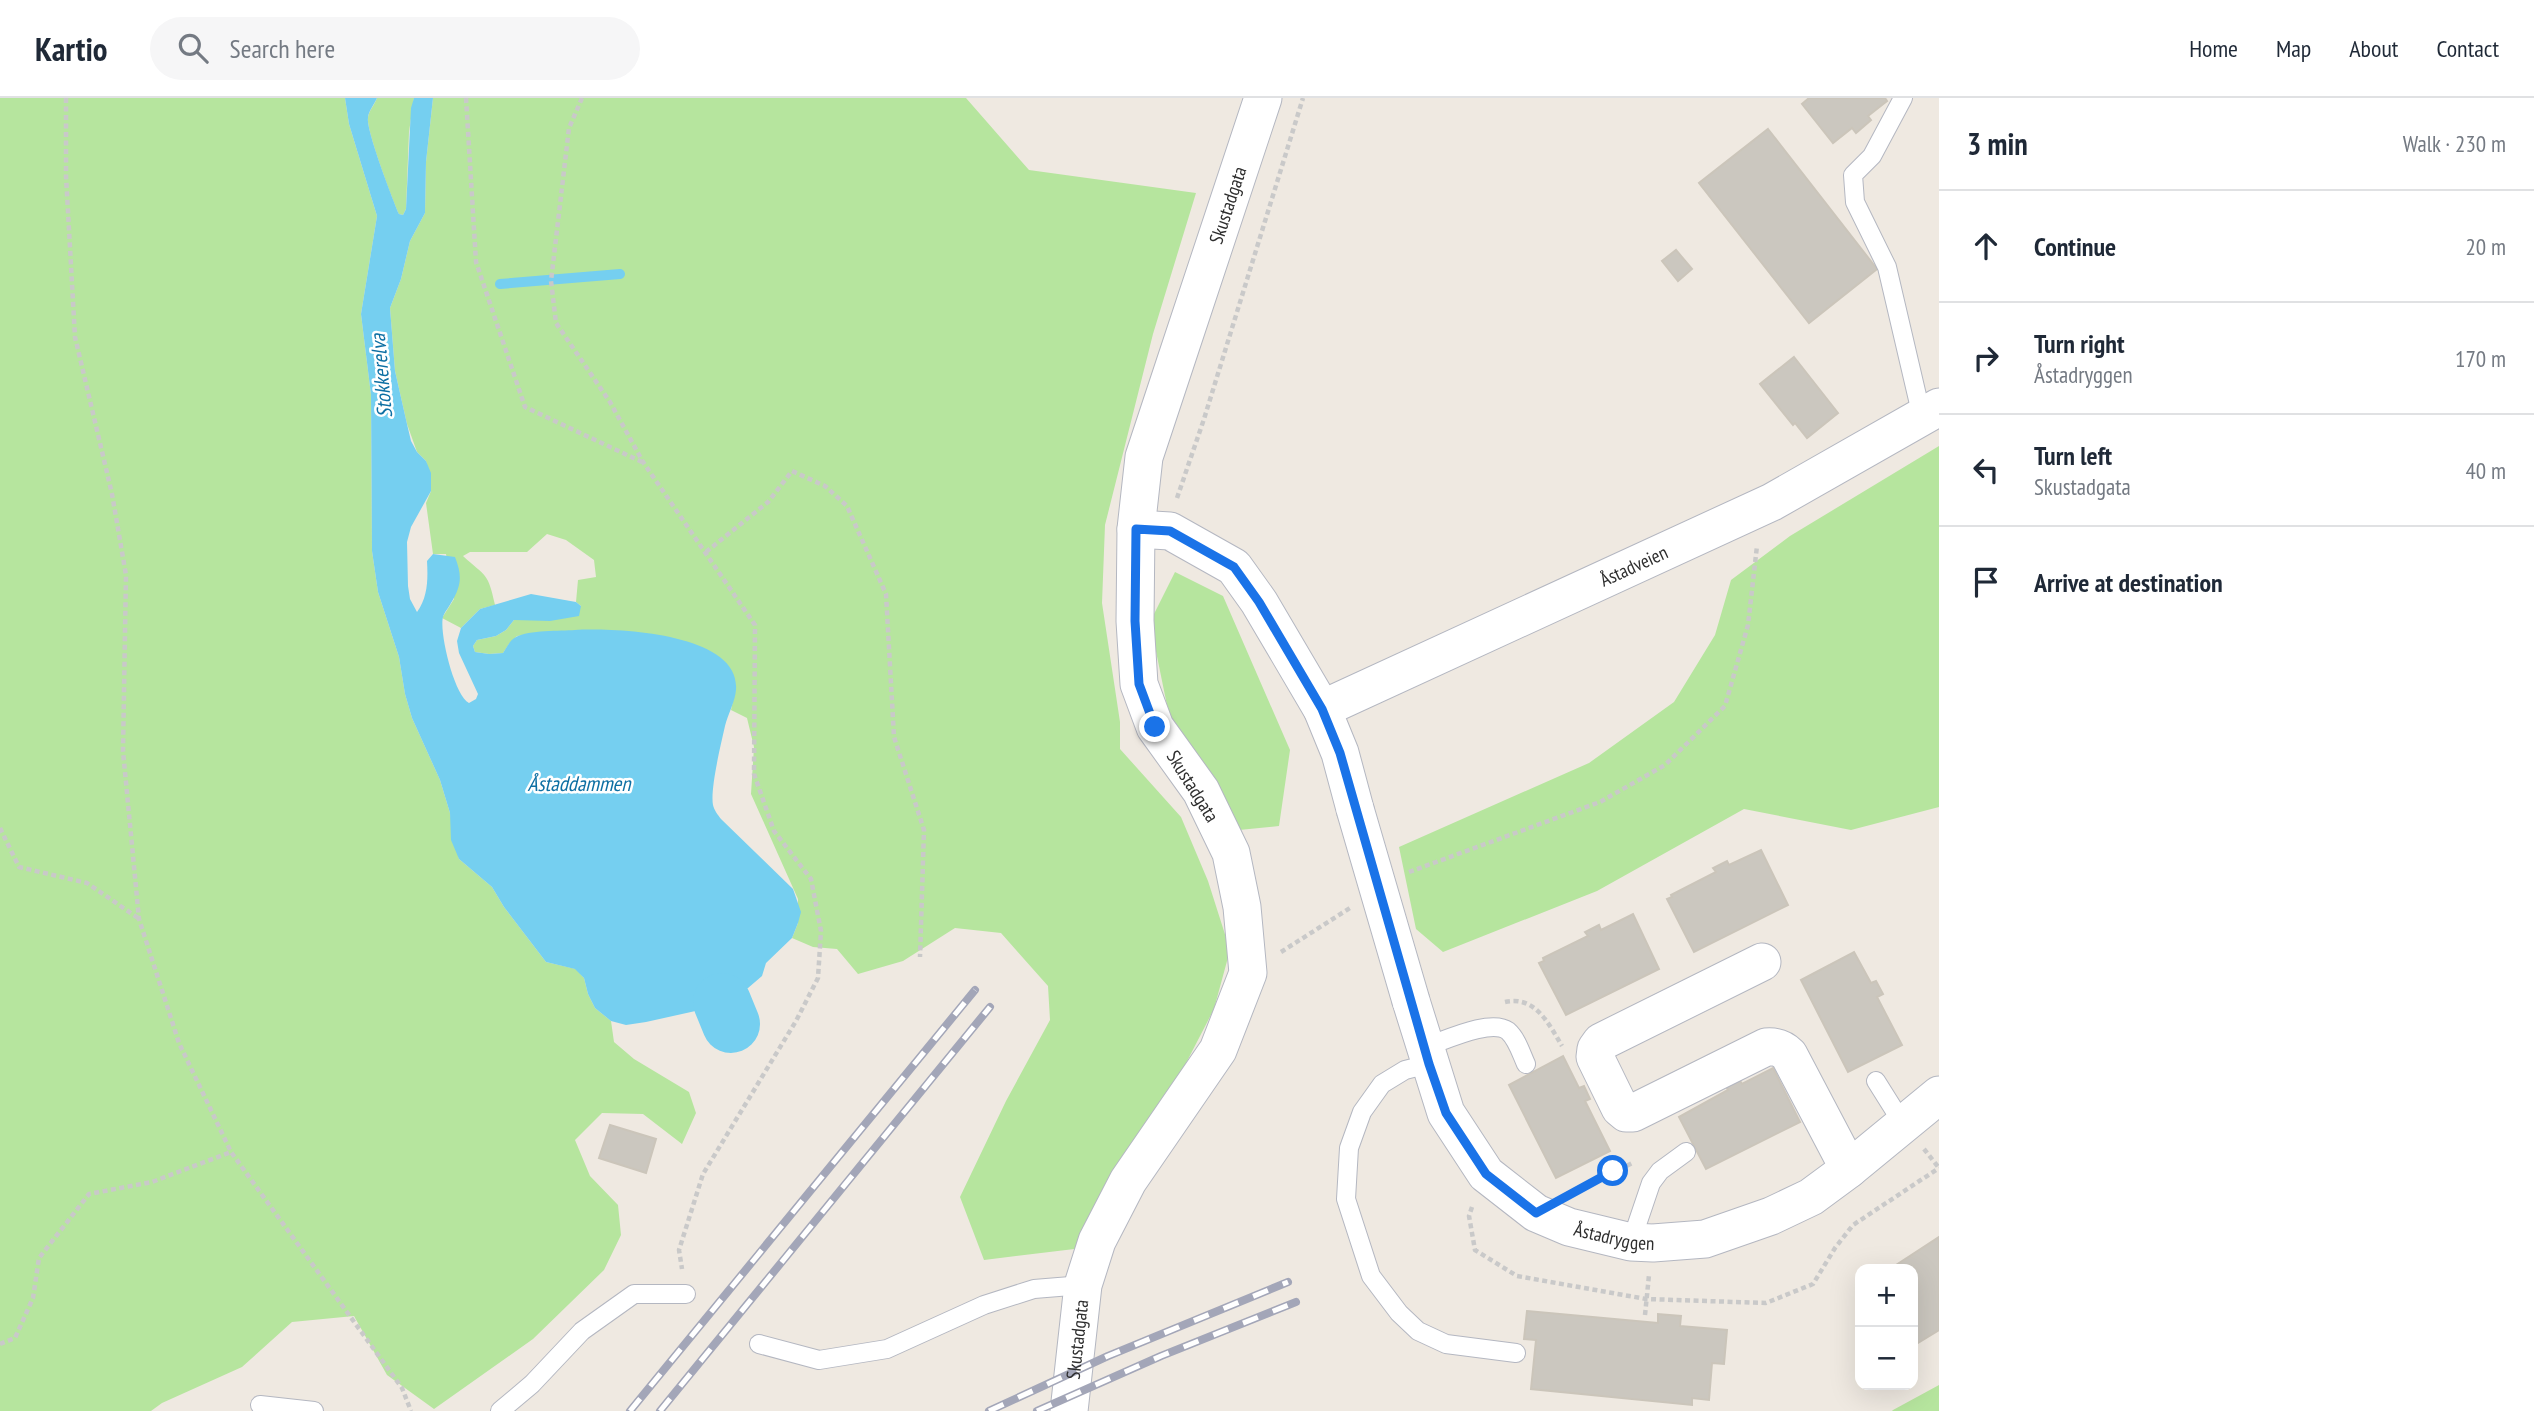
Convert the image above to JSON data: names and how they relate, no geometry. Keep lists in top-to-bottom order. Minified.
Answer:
{"streets":{"street":["Skustadgata","Åstadveien","Åstadryggen"]},"crossings":[["Skustadgata","Åstadryggen"],["Åstadveien","Åstadryggen"]],"water":["Stokkerelva","Åstaddammen"],"page":{"header":"Kartio","search":"Search here","nav":["Home","Map","About","Contact"],"heading":["3 min","Walk · 230 m"],"list":[["Continue","20 m"],["Turn right","Åstadryggen","170 m"],["Turn left","Skustadgata","40 m"],"Arrive at destination"],"map_buttons":["+","−"]}}
